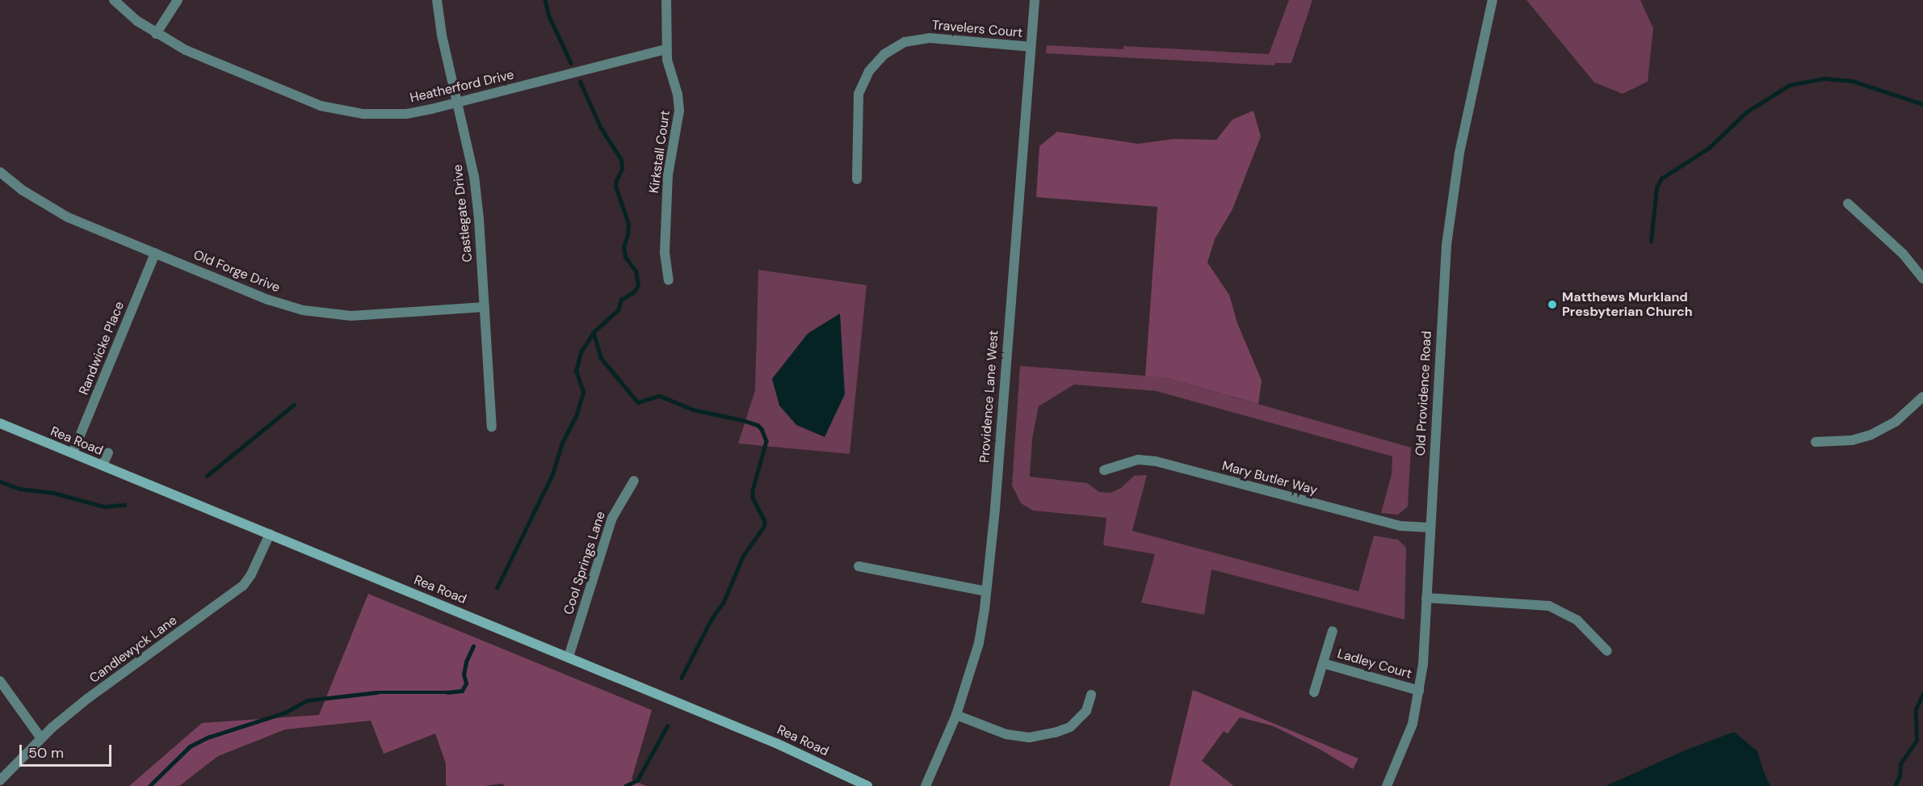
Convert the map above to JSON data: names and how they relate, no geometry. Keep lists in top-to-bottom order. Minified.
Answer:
{"streets":{"main road":["Rea Road"],"street":["Travelers Court","Heatherford Drive","Kirkstall Court","Castlegate Drive","Old Forge Drive","Randwicke Place","Old Providence Road","Providence Lane West","Mary Butler Way","Cool Springs Lane","Candlewyck Lane","Ladley Court"]},"crossings":[["Travelers Court","Providence Lane West"],["Heatherford Drive","Kirkstall Court"],["Heatherford Drive","Castlegate Drive"],["Castlegate Drive","Old Forge Drive"],["Old Forge Drive","Randwicke Place"],["Randwicke Place","Rea Road"],["Old Providence Road","Mary Butler Way"],["Old Providence Road","Ladley Court"],["Rea Road","Cool Springs Lane"],["Rea Road","Candlewyck Lane"]],"places":["Matthews Murkland Presbyterian Church"],"scale_bar":"50 m"}
